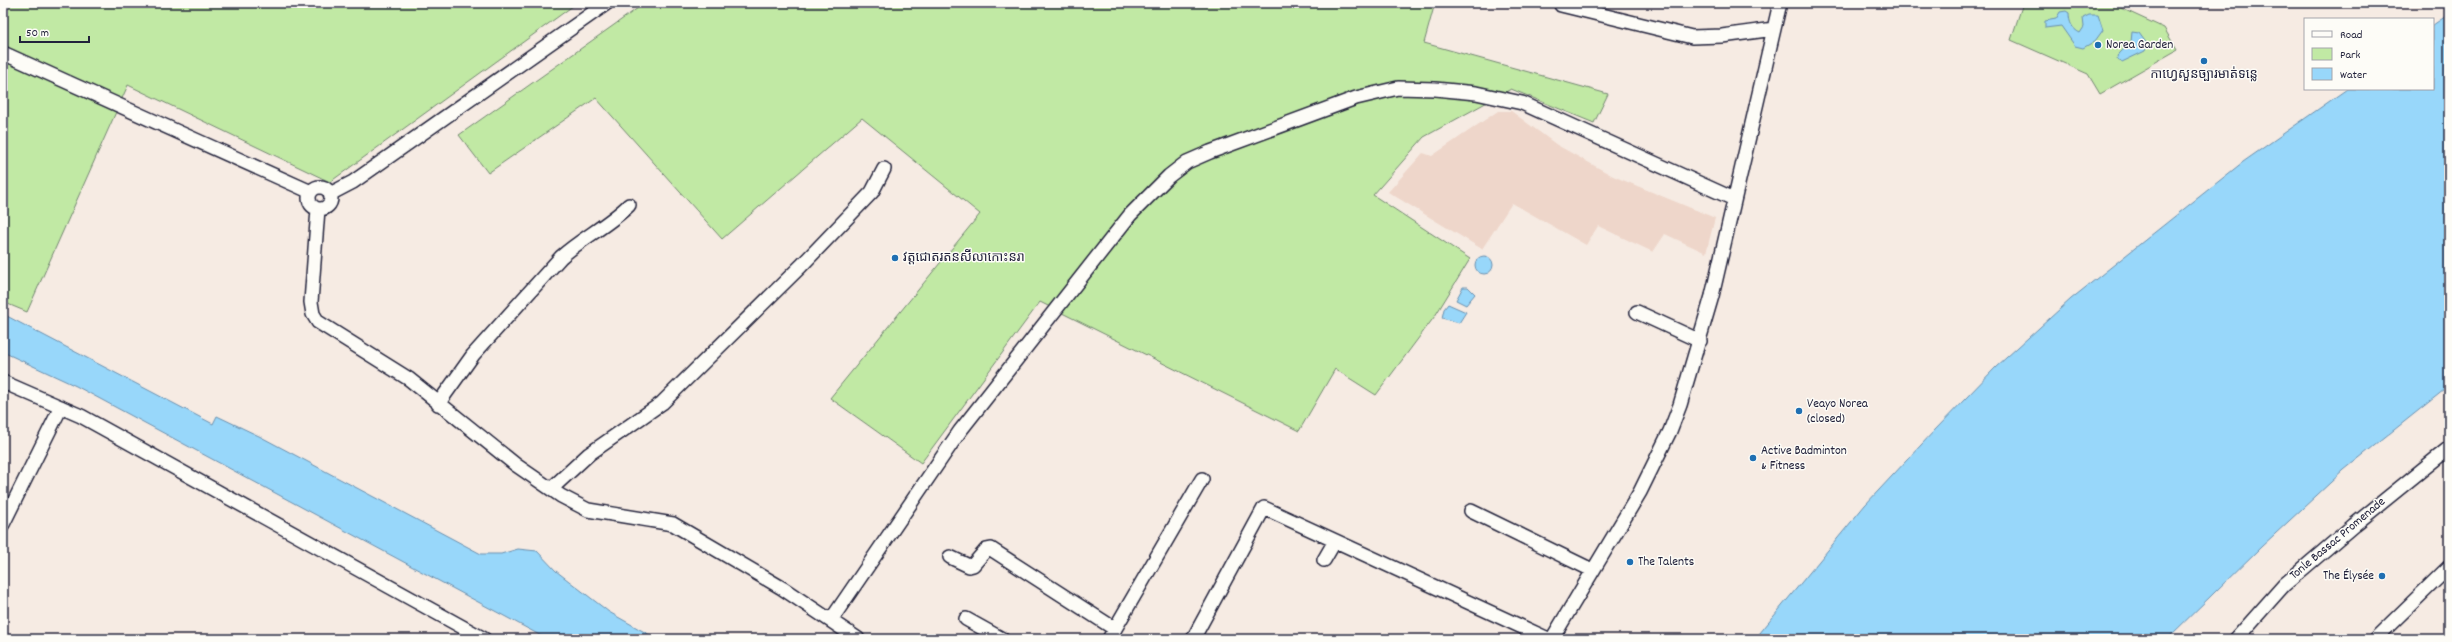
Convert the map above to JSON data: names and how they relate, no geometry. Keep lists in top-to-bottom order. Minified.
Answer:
{"streets":{"street":["Tonle Bassac Promenade"]},"places":["Norea Garden","កាហ្វេសួនច្បារមាត់ទន្លេ","វត្តជោតរតនសីលាកោះនរា","Veayo Norea (closed)","Active Badminton & Fitness","The Talents","The Élysée"],"legend":["Road","Park","Water"],"scale_bar":"50 m"}
